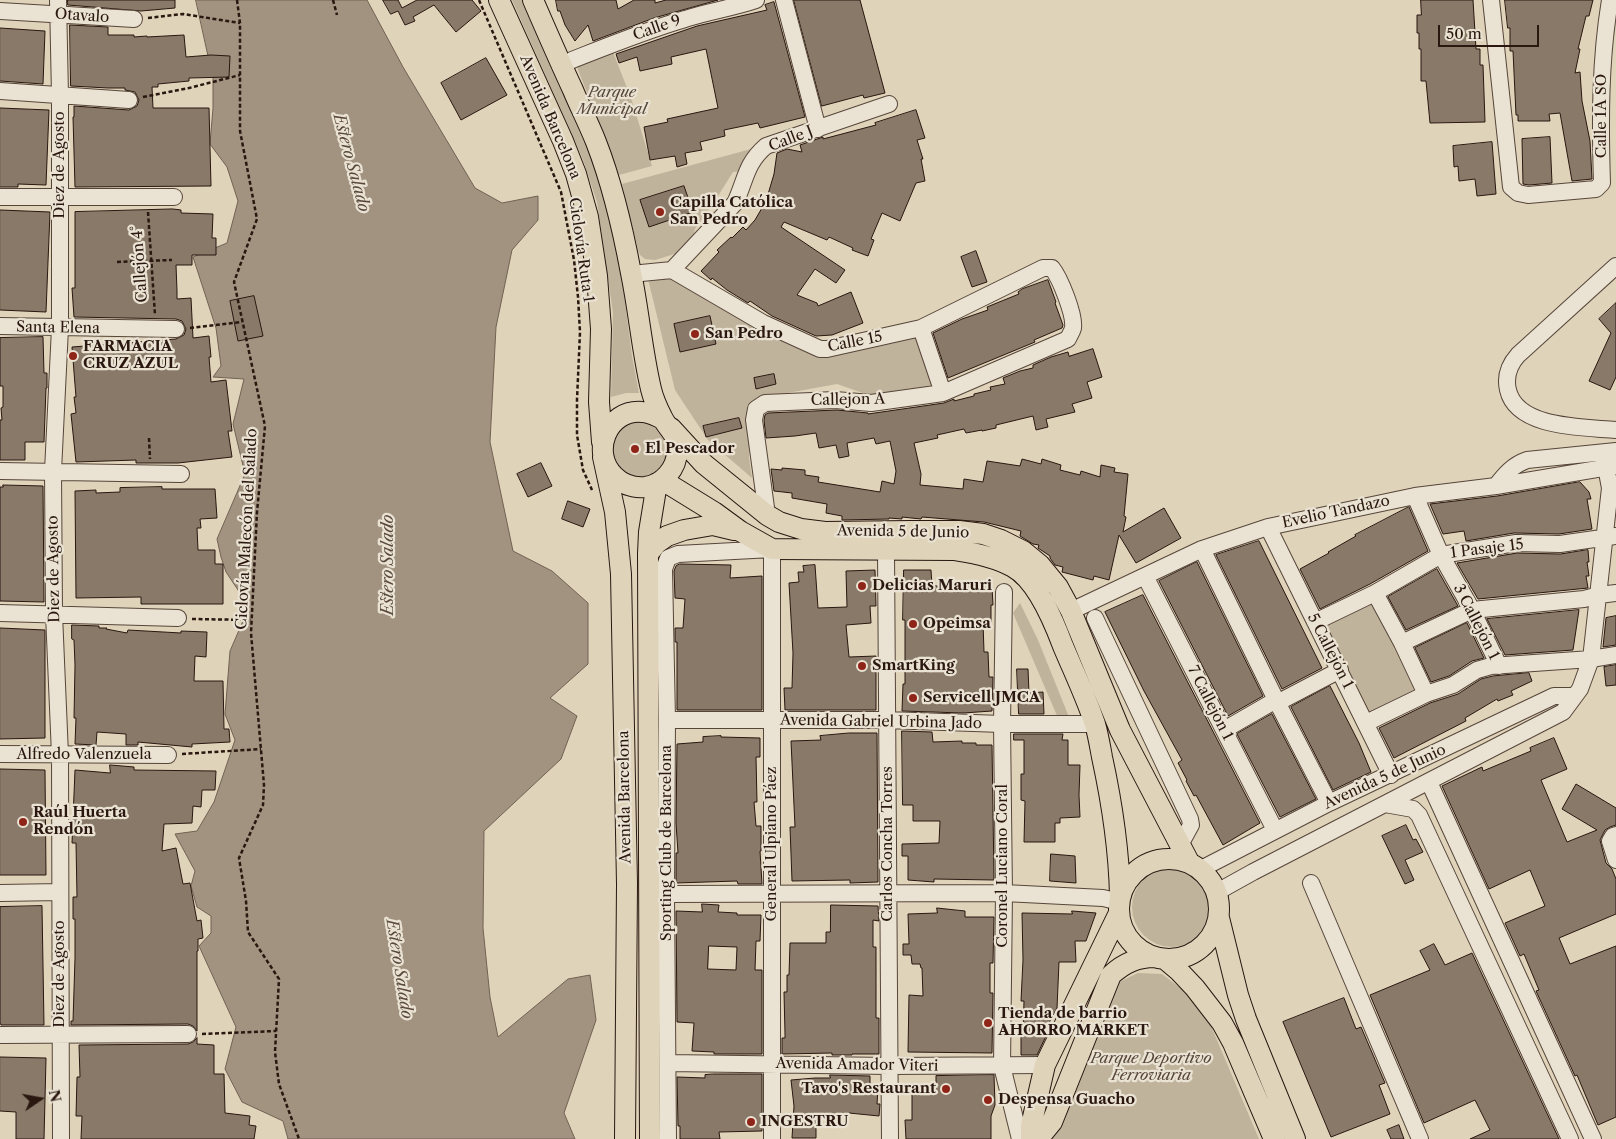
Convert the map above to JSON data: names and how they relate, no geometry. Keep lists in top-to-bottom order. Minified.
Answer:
{"streets":{"main road":["Avenida Barcelona","Avenida 5 de Junio"],"street":["Otavalo","Calle 9","Calle 1A SO","Calle J","Diez de Agosto","Santa Elena","Calle 15","Callejon A","Evelio Tandazo","1 Pasaje 15","3 Callejón 1","5 Callejón 1","7 Callejón 1","Avenida Gabriel Urbina Jado","Alfredo Valenzuela","Sporting Club de Barcelona","General Ulpiano Páez","Carlos Concha Torres","Coronel Luciano Coral","Avenida Amador Viteri"],"path":["Ciclovía Ruta 1","Callejón 4°","Ciclovía Malecón del Salado"]},"crossings":[["Otavalo","Diez de Agosto"],["Calle 9","Avenida Barcelona"],["Avenida Barcelona","Avenida 5 de Junio"],["Calle J","Calle 15"],["Diez de Agosto","Santa Elena"],["Diez de Agosto","Alfredo Valenzuela"],["Callejón 4°","Santa Elena"],["Calle 15","Callejon A"],["Callejon A","Avenida 5 de Junio"],["Evelio Tandazo","Avenida 5 de Junio"],["Evelio Tandazo","3 Callejón 1"],["Evelio Tandazo","5 Callejón 1"],["Evelio Tandazo","7 Callejón 1"],["Avenida 5 de Junio","1 Pasaje 15"],["Avenida 5 de Junio","5 Callejón 1"],["Avenida 5 de Junio","7 Callejón 1"],["Avenida 5 de Junio","Avenida Gabriel Urbina Jado"],["Avenida 5 de Junio","Sporting Club de Barcelona"],["Avenida 5 de Junio","General Ulpiano Páez"],["Avenida 5 de Junio","Carlos Concha Torres"],["Avenida 5 de Junio","Avenida Amador Viteri"],["1 Pasaje 15","3 Callejón 1"],["1 Pasaje 15","5 Callejón 1"],["Avenida Gabriel Urbina Jado","Sporting Club de Barcelona"],["Avenida Gabriel Urbina Jado","General Ulpiano Páez"],["Avenida Gabriel Urbina Jado","Carlos Concha Torres"],["Avenida Gabriel Urbina Jado","Coronel Luciano Coral"],["Sporting Club de Barcelona","General Ulpiano Páez"],["Sporting Club de Barcelona","Avenida Amador Viteri"],["General Ulpiano Páez","Avenida Amador Viteri"],["Carlos Concha Torres","Avenida Amador Viteri"],["Coronel Luciano Coral","Avenida Amador Viteri"]],"water":["Estero Salado"],"parks":["Parque Municipal","Parque Deportivo Ferroviaria"],"places":["Capilla Católica San Pedro","San Pedro","FARMACIA CRUZ AZUL","El Pescador","Delicias Maruri","Opeimsa","SmartKing","Servicell JMCA","Raúl Huerta Rendón","Tienda de barrio AHORRO MARKET","Tavo's Restaurant","Despensa Guacho","INGESTRU"],"scale_bar":"50 m","north":"right"}
